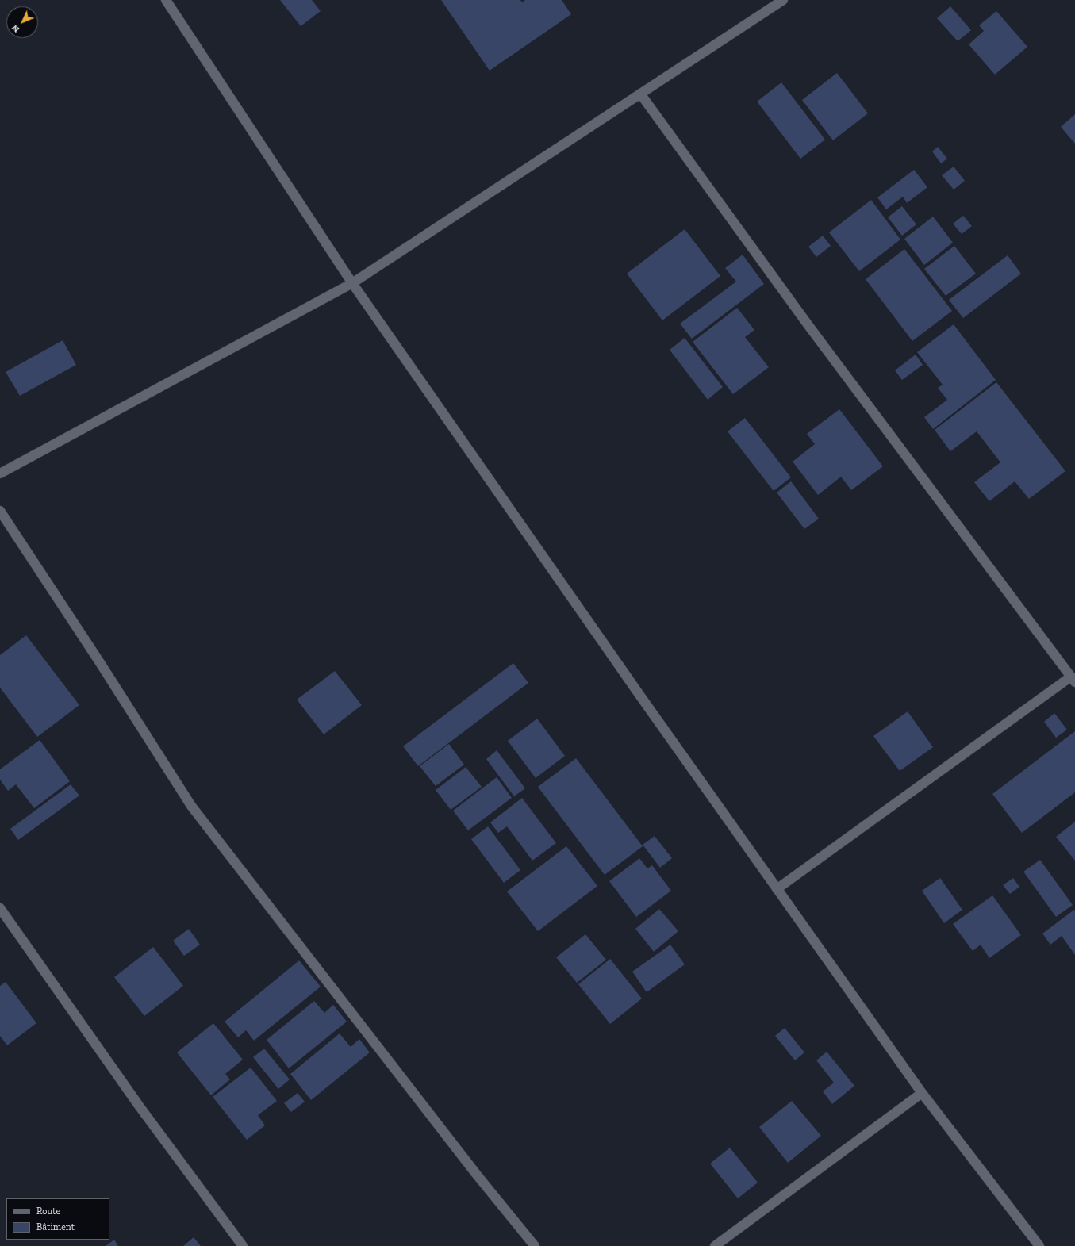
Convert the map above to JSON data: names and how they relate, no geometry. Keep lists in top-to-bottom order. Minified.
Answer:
{"legend":["Route","Bâtiment"],"north":"bottom left"}
